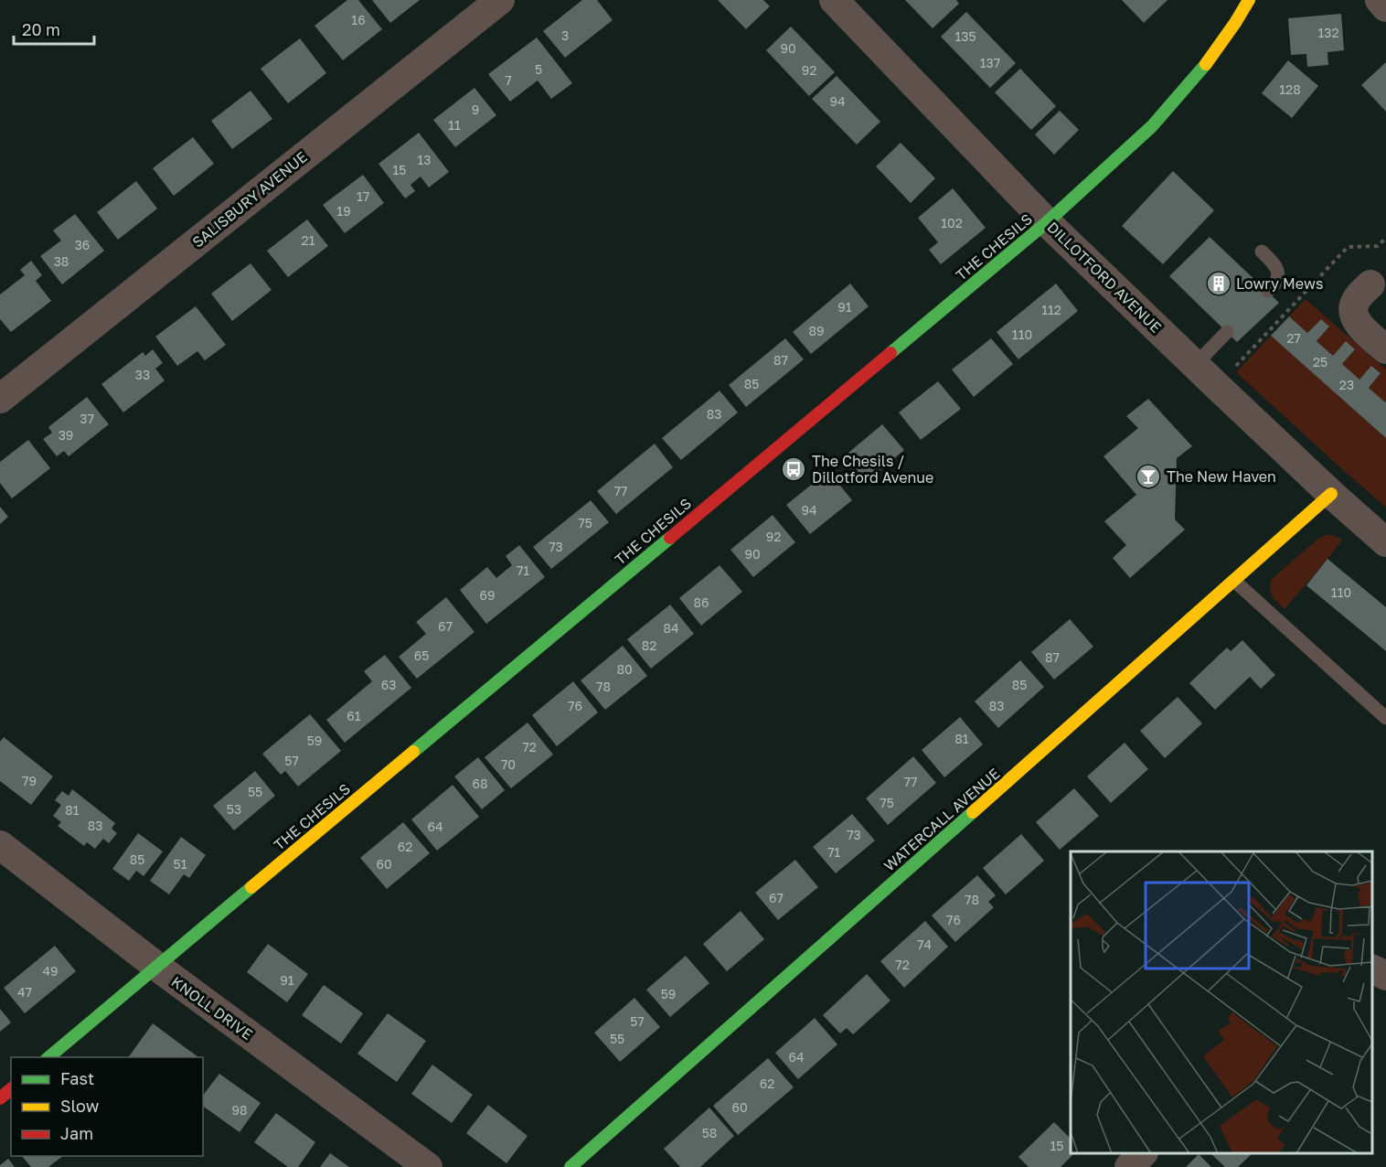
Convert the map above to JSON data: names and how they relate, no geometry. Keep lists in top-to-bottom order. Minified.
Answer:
{"streets":{"street":["SALISBURY AVENUE","THE CHESILS","DILLOTFORD AVENUE","WATERCALL AVENUE","KNOLL DRIVE"]},"crossings":[["THE CHESILS","DILLOTFORD AVENUE"],["THE CHESILS","KNOLL DRIVE"],["DILLOTFORD AVENUE","WATERCALL AVENUE"]],"places":{"building":["Lowry Mews"],"bus stop":["The Chesils / Dillotford Avenue"],"bar":["The New Haven"]},"house_numbers":["16","132","3","135","90","137","5","92","7","128","94","9","11","13","15","17","19","102","21","36","38","91","112","89","110","27","87","25","33","85","23","83","37","39","77","94","75","92","73","90","71","110","69","86","67","84","82","65","87","80","63","85","78","76","83","61","81","59","72","57","70","79","77","68","55","75","53","81","83","64","73","62","71","85","51","60","67","78","76","74","72","49","91","47","59","57","55","64","62","60","98","58","15"],"legend":["Fast","Slow","Jam"],"scale_bar":"20 m"}
